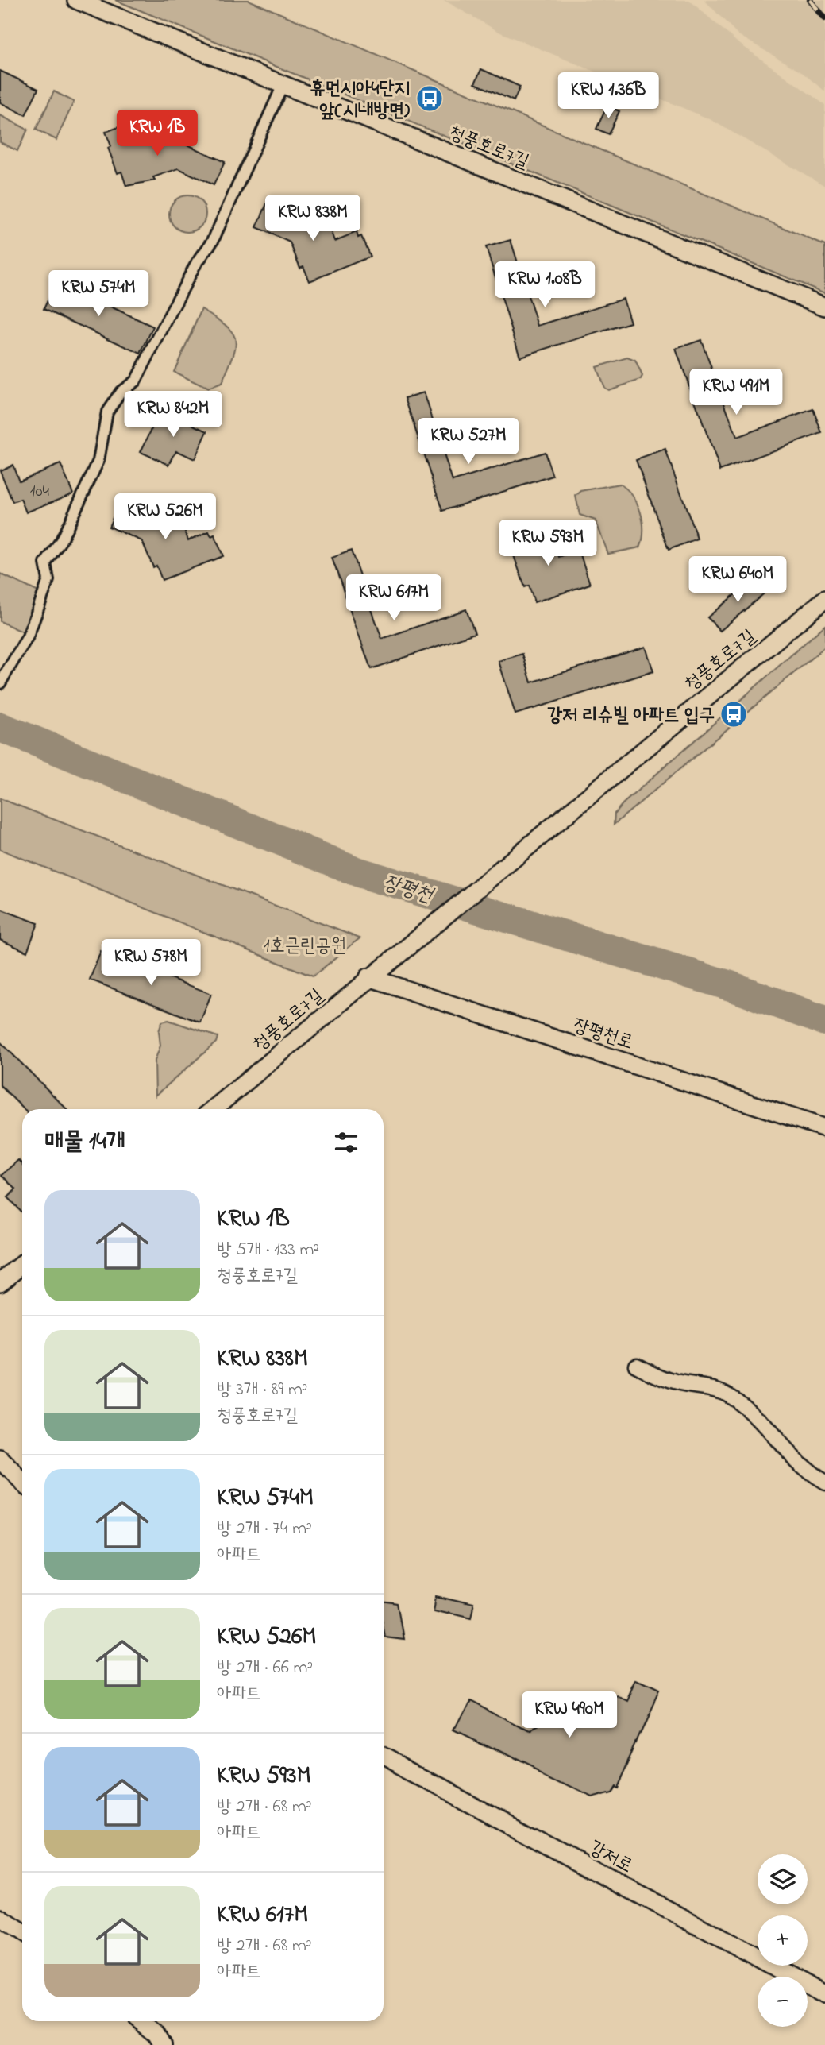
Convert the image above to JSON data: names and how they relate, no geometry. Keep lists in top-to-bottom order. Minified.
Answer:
{"streets":{"street":["청풍호로7길","장평천로","강저로"]},"crossings":[["청풍호로7길","장평천로"]],"water":["장평천"],"parks":["1호근린공원"],"places":{"bus stop":["휴먼시아4단지 앞(시내방면)","강저 리슈빌 아파트 입구"]},"house_numbers":["104"],"page":{"price":["KRW 1.36B","KRW 1B","KRW 838M","KRW 1.08B","KRW 574M","KRW 491M","KRW 842M","KRW 527M","KRW 526M","KRW 593M","KRW 640M","KRW 617M","KRW 578M","KRW 490M"],"heading":"매물 14개","list":[{"name":"KRW 1B","note":"방 5개 · 133 m² · 청풍호로7길"},{"name":"KRW 838M","note":"방 3개 · 89 m² · 청풍호로7길"},{"name":"KRW 574M","note":"방 2개 · 74 m² · 아파트"},{"name":"KRW 526M","note":"방 2개 · 66 m² · 아파트"},{"name":"KRW 593M","note":"방 2개 · 68 m² · 아파트"},{"name":"KRW 617M","note":"방 2개 · 68 m² · 아파트"}],"map_buttons":["+","−"]}}
